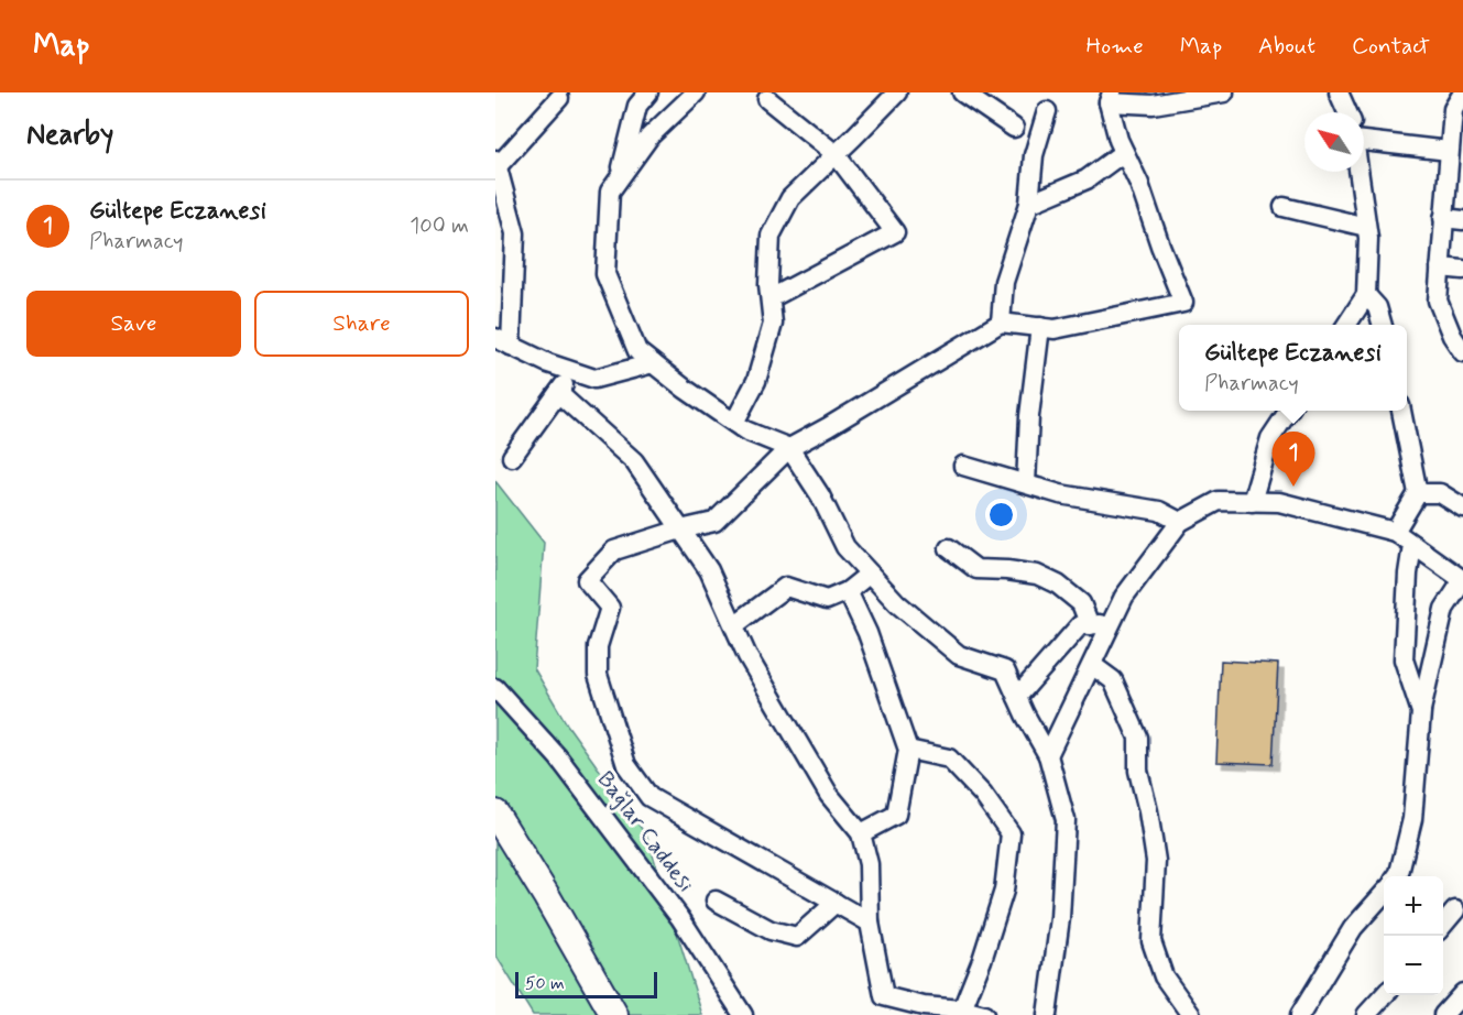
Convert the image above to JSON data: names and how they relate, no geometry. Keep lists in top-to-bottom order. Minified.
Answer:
{"streets":{"street":["Bağlar Caddesi"]},"scale_bar":"50 m","north":"top left","page":{"header":"Map","nav":["Home","Map","About","Contact"],"heading":"Nearby","list":[{"mark":"1","name":"Gültepe Eczanesi","note":"Pharmacy","value":"100 m"}],"buttons":["Save","Share"],"popup":["Gültepe Eczanesi","Pharmacy"],"pins":"1","map_buttons":["+","−"],"scale":"50 m"}}
